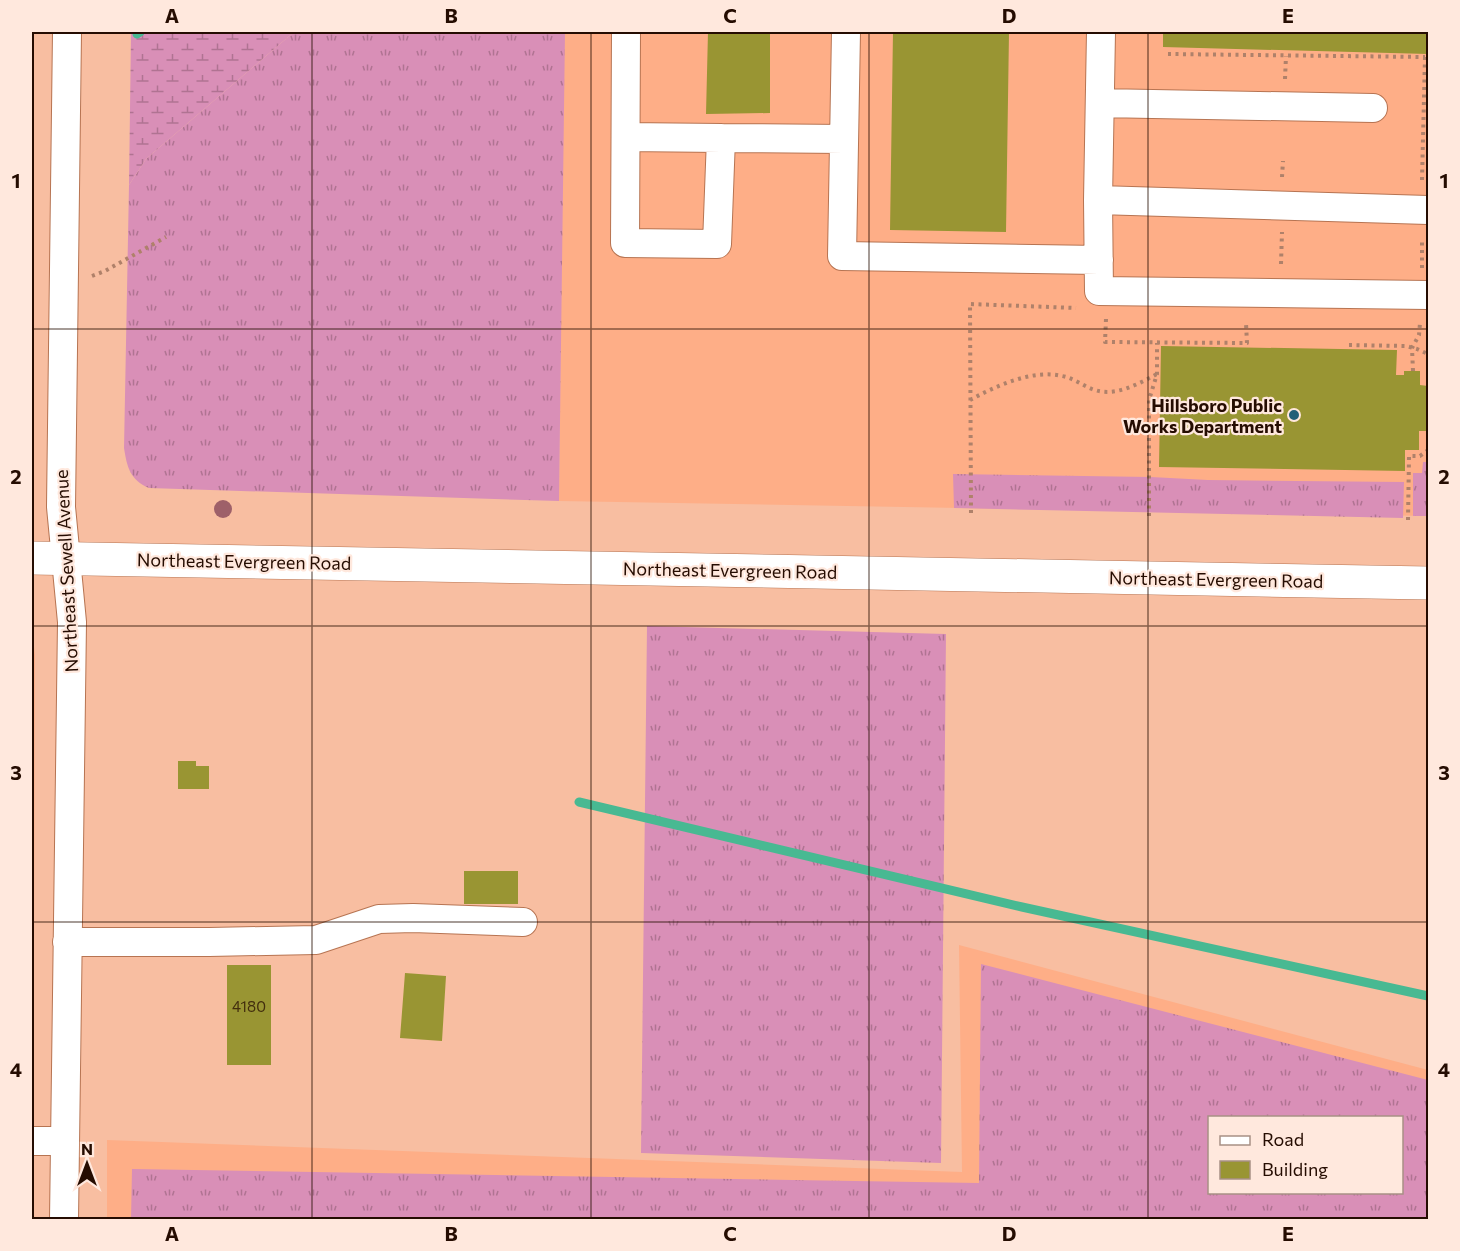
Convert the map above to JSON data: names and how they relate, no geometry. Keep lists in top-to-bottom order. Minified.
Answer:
{"streets":{"main road":["Northeast Evergreen Road"],"street":["Northeast Sewell Avenue"]},"crossings":[["Northeast Evergreen Road","Northeast Sewell Avenue"]],"places":["Hillsboro Public Works Department"],"house_numbers":["4180"],"legend":["Road","Building"],"north":"top","grid":{"columns":["A","B","C","D","E"],"rows":["1","2","3","4"]}}
